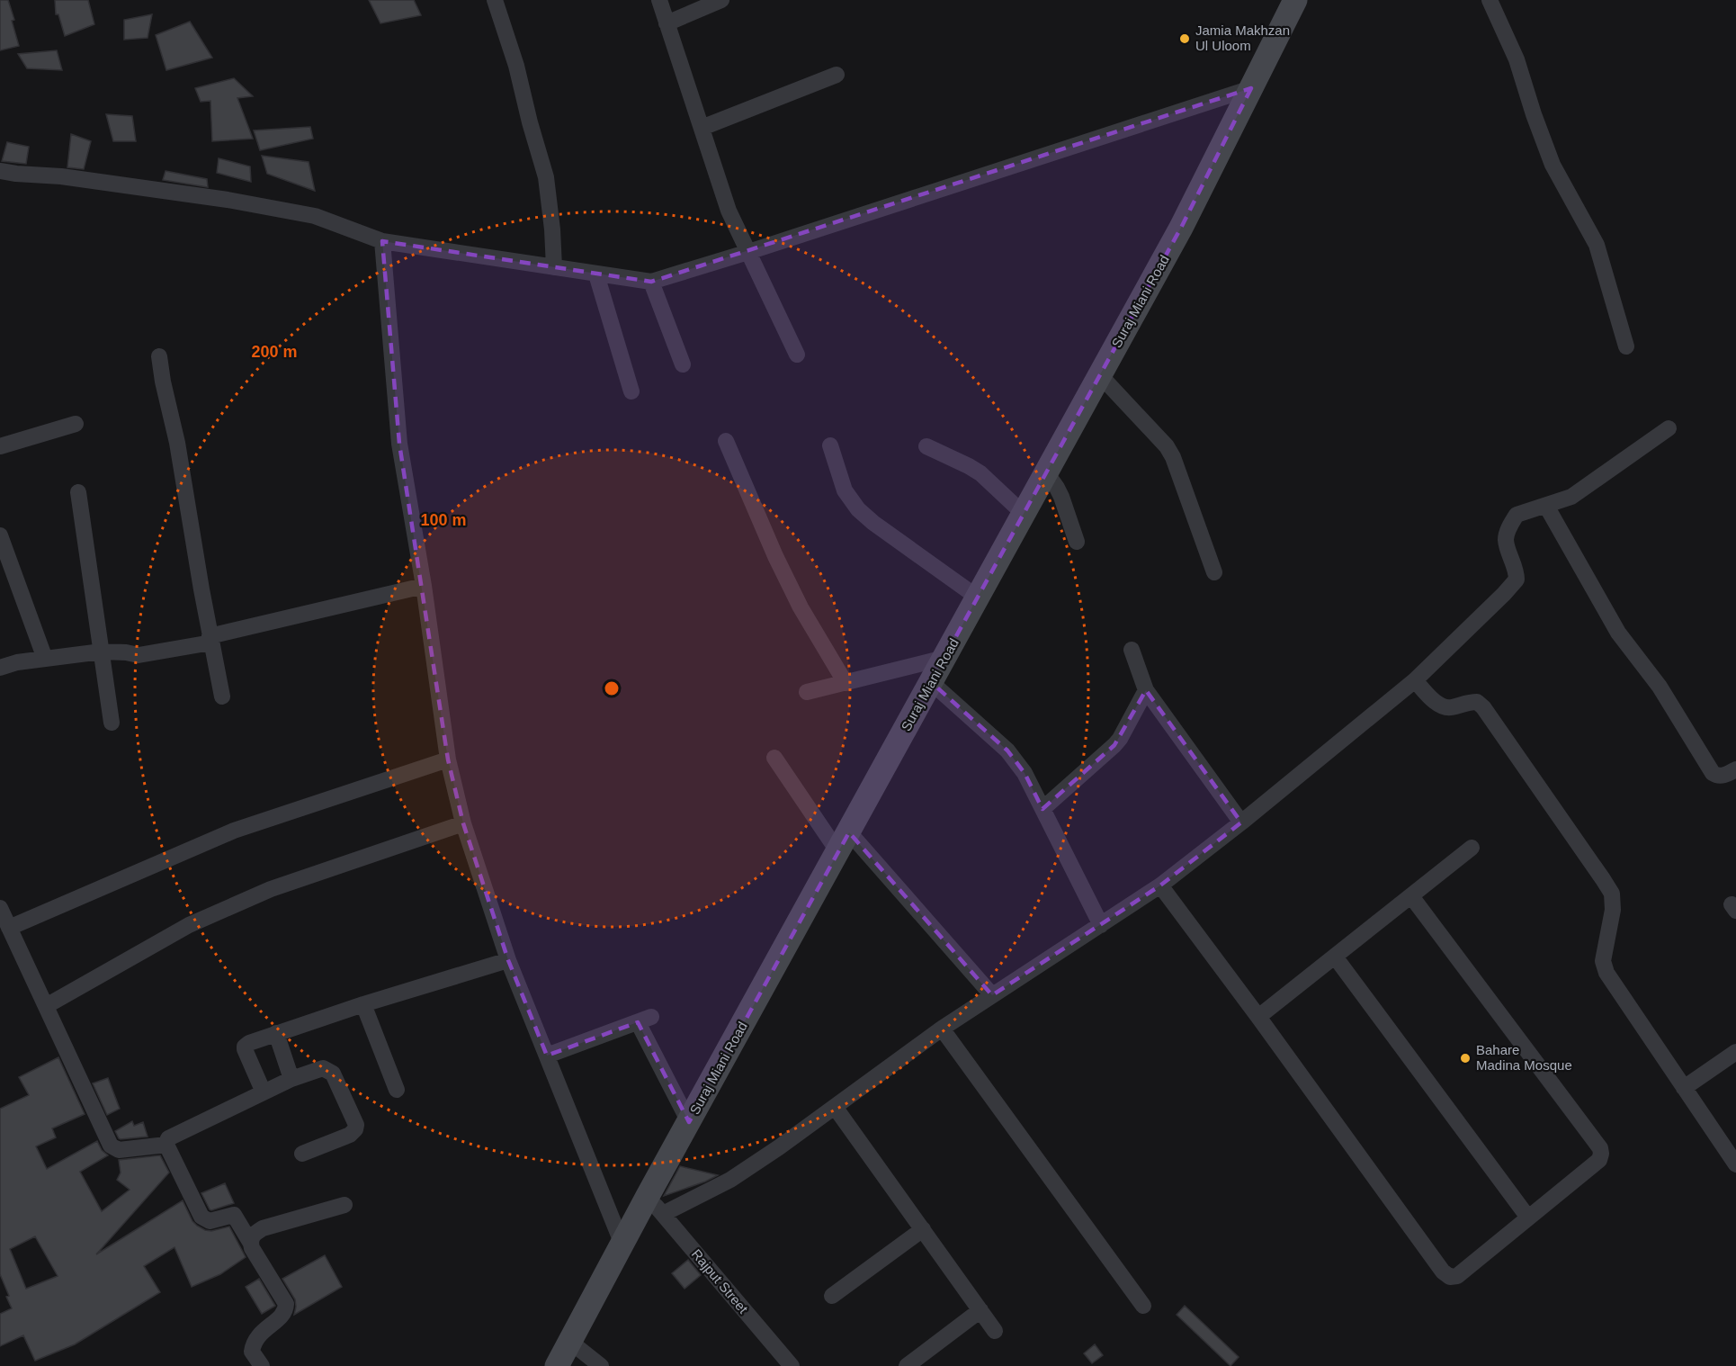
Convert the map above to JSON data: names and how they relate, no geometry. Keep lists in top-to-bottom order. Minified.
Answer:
{"streets":{"street":["Suraj Miani Road","Rajput Street"]},"crossings":[["Suraj Miani Road","Rajput Street"]],"places":["Jamia Makhzan Ul Uloom","Bahare Madina Mosque"],"rings":["200 m","100 m"]}
